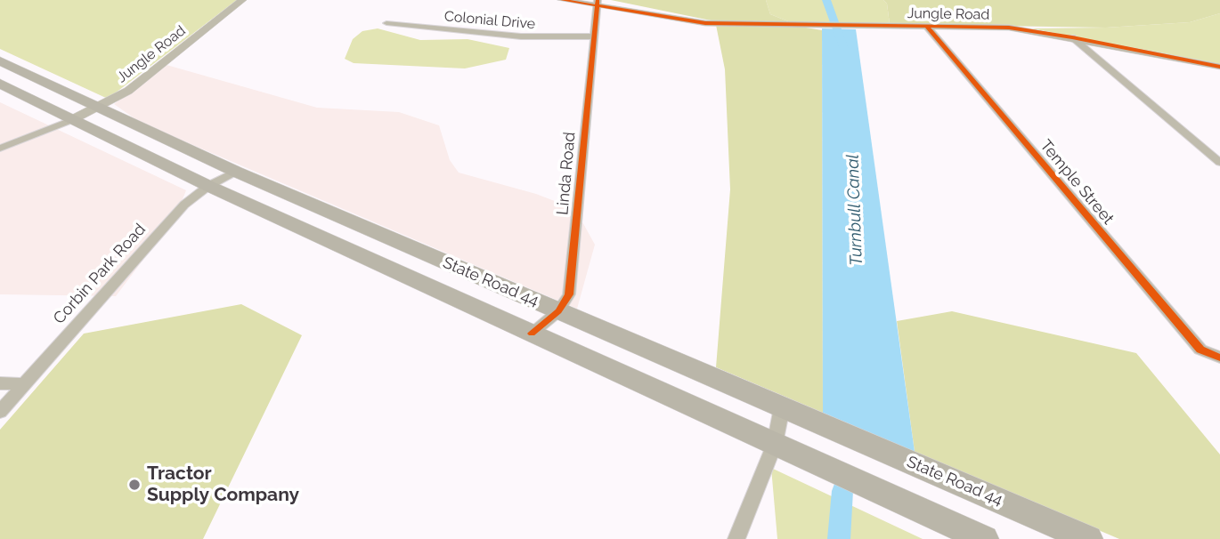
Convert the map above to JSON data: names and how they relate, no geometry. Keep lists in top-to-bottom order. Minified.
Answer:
{"streets":{"main road":["State Road 44"],"street":["Jungle Road","Colonial Drive","Linda Road","Temple Street","Corbin Park Road"]},"crossings":[["Jungle Road","Linda Road"],["Jungle Road","Temple Street"],["Jungle Road","State Road 44"],["Colonial Drive","Linda Road"],["Linda Road","State Road 44"],["Corbin Park Road","State Road 44"]],"water":["Turnbull Canal"],"places":["Tractor Supply Company"]}
